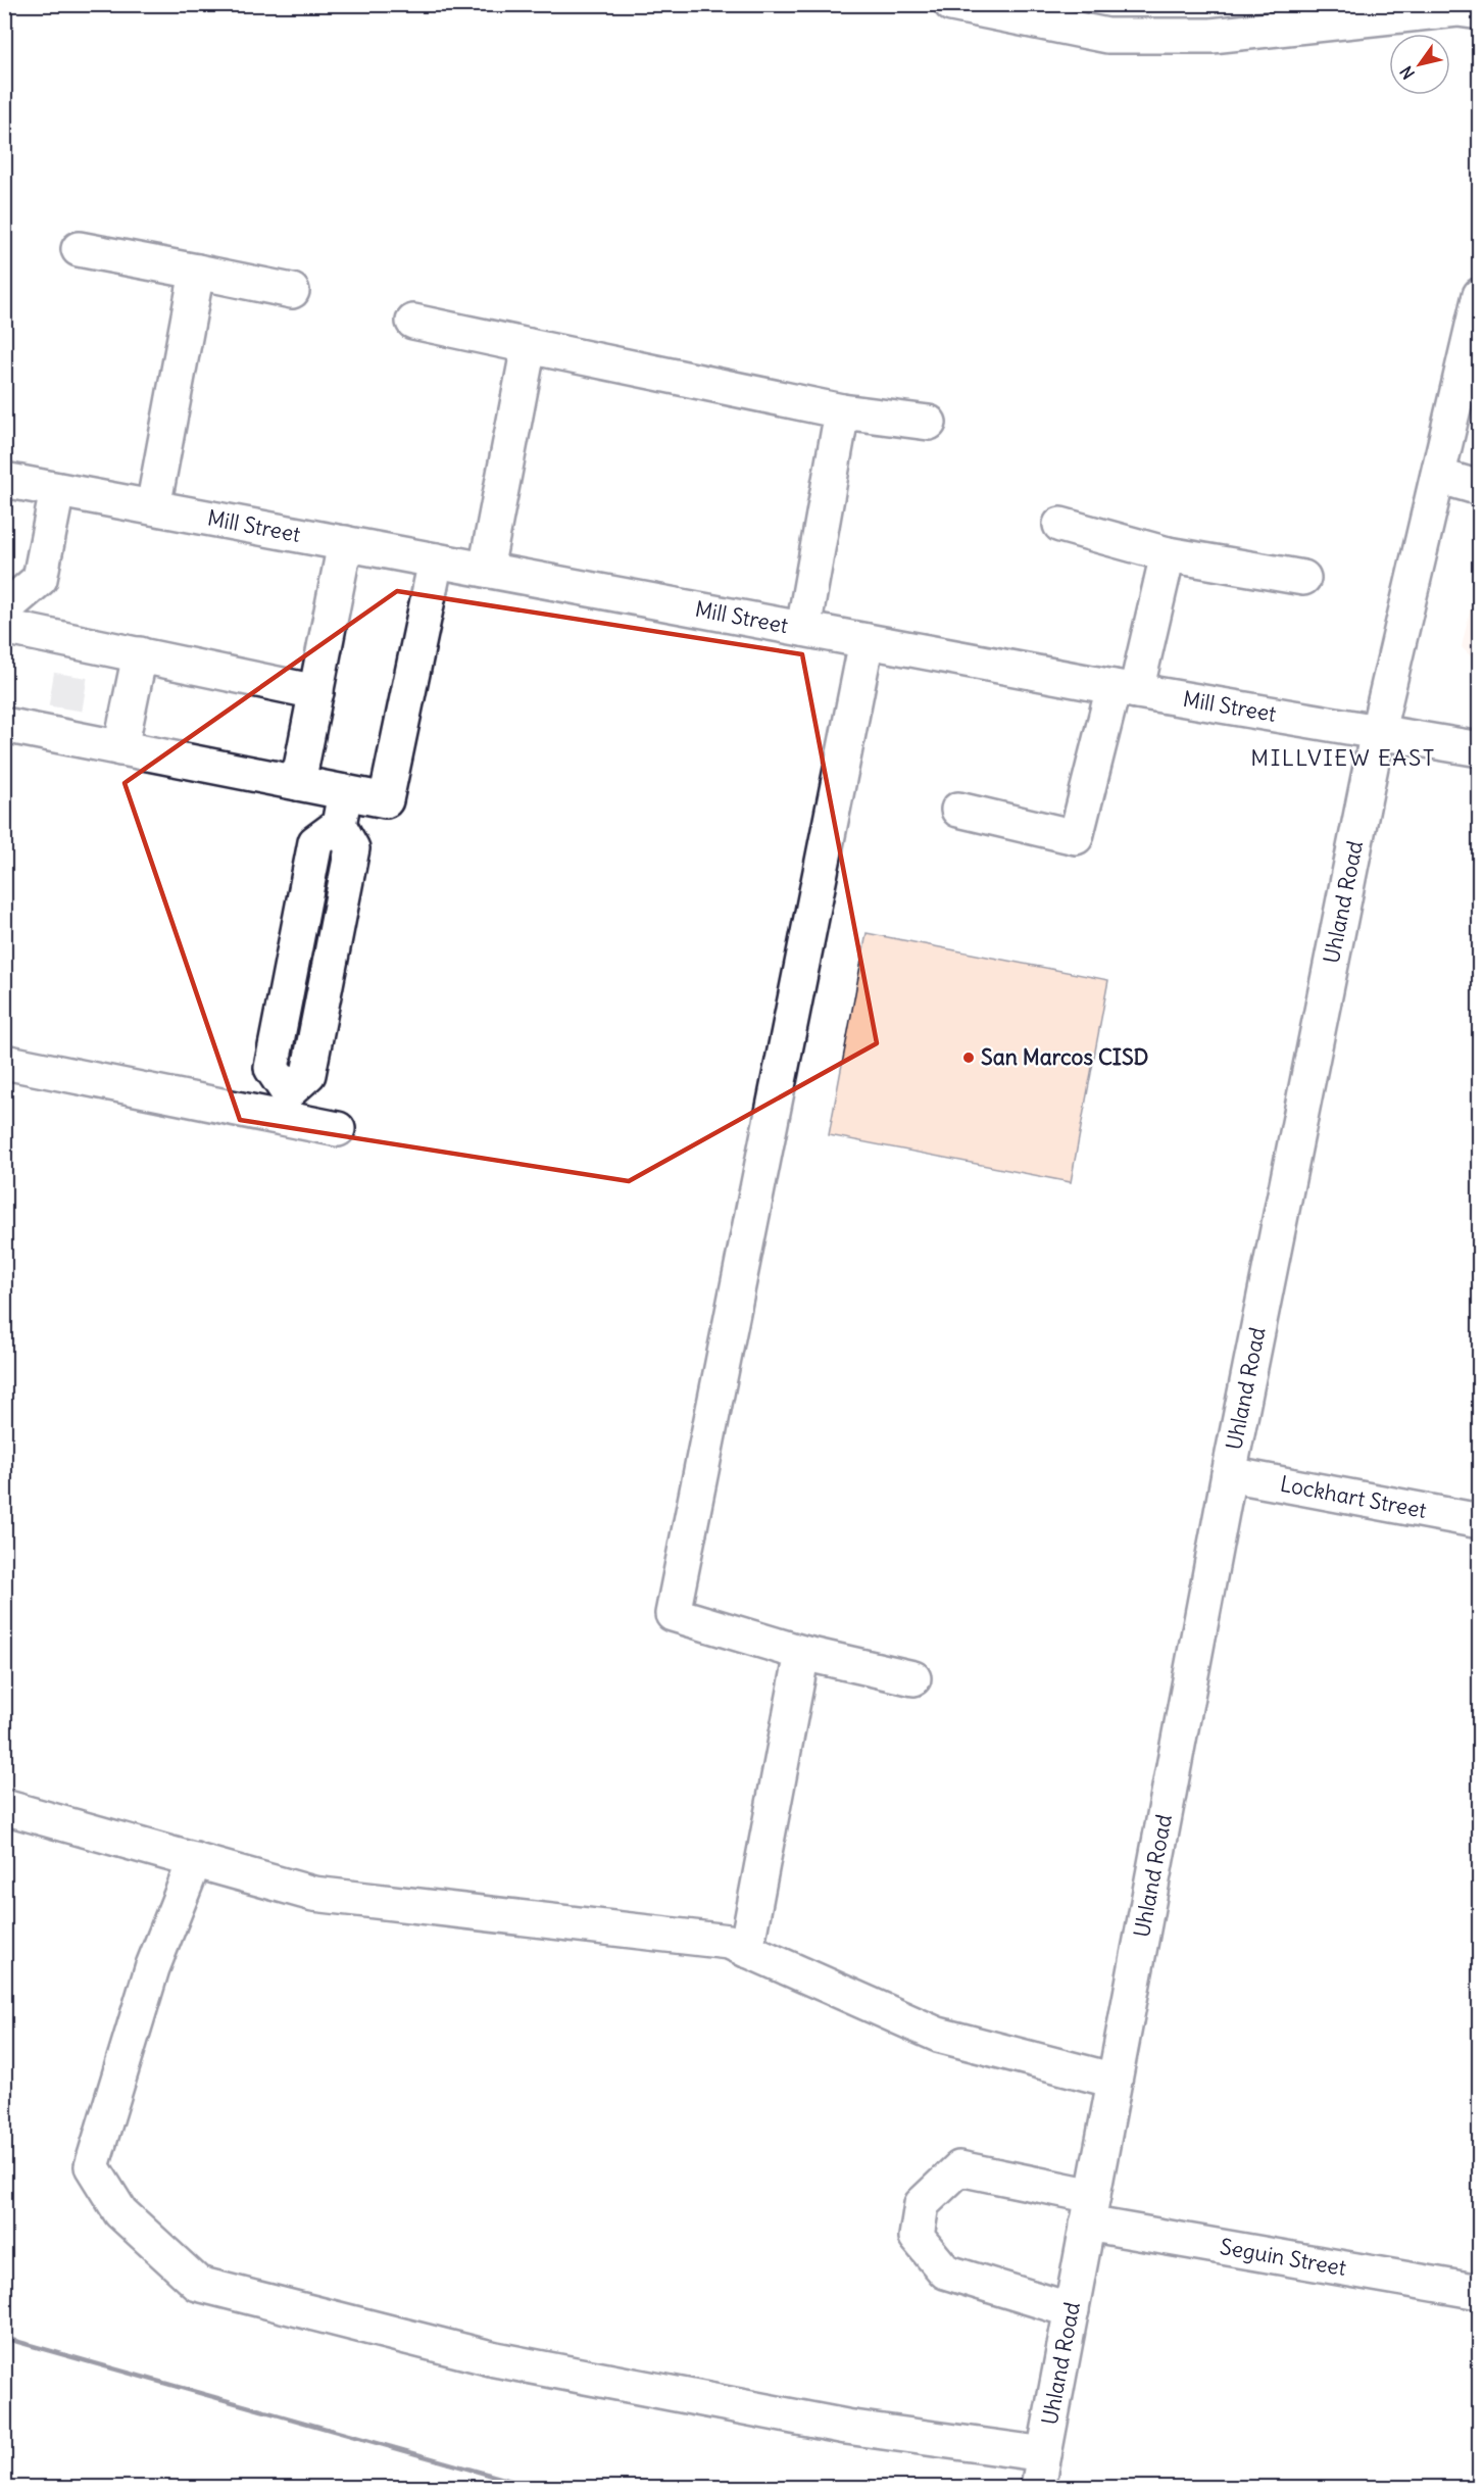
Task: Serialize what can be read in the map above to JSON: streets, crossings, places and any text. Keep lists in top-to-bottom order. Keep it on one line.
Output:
{"streets":{"street":["Mill Street","Uhland Road","Lockhart Street","Seguin Street"]},"crossings":[["Mill Street","Uhland Road"],["Uhland Road","Lockhart Street"],["Uhland Road","Seguin Street"]],"districts":["MILLVIEW EAST"],"places":["San Marcos CISD"],"north":"bottom left"}
